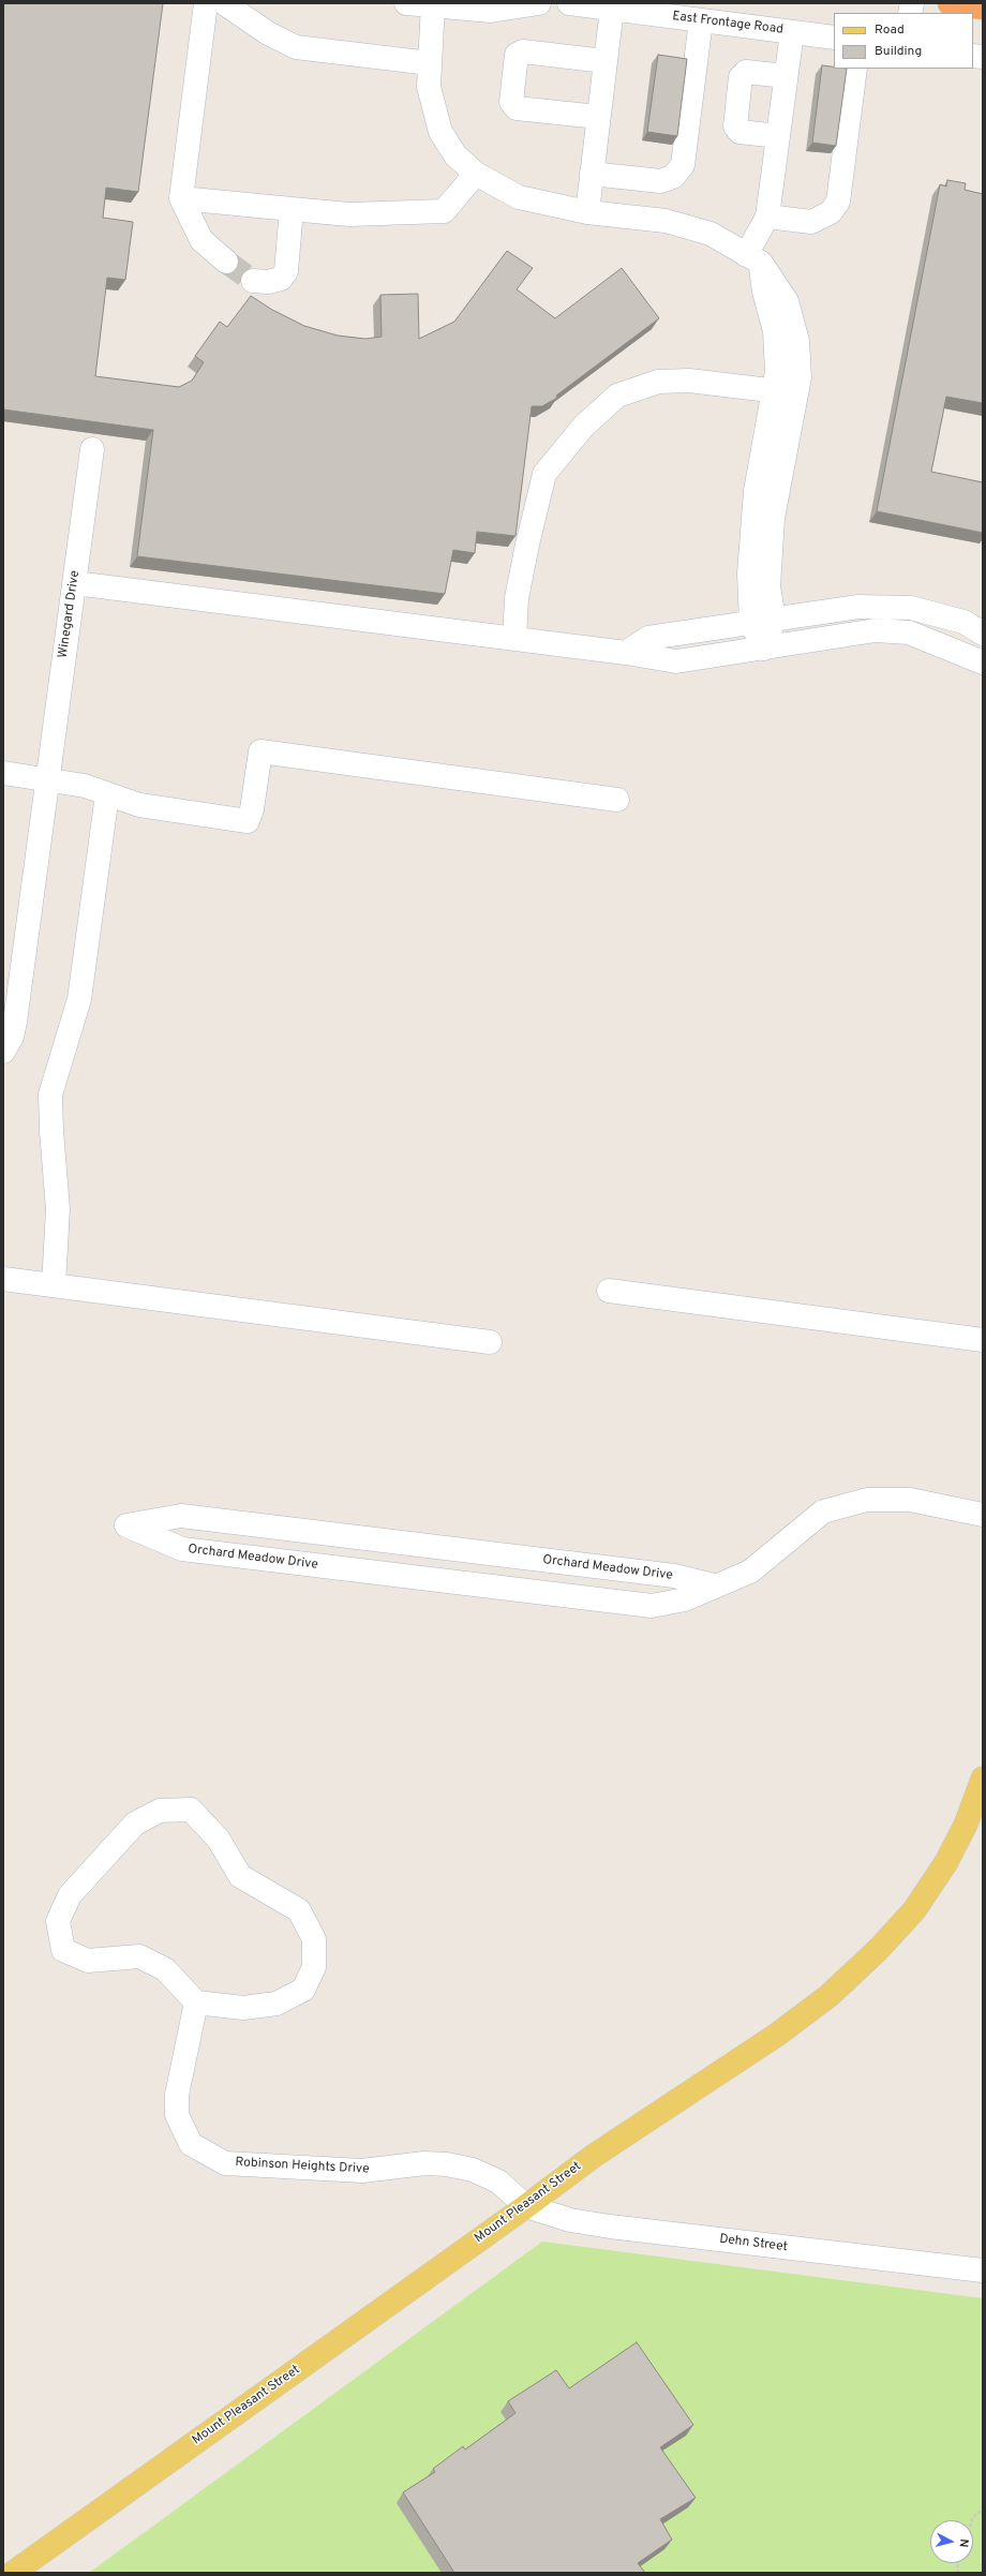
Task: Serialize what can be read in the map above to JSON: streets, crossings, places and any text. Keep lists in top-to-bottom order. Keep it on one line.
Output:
{"streets":{"main road":["Mount Pleasant Street"],"street":["East Frontage Road","Winegard Drive","Orchard Meadow Drive","Robinson Heights Drive","Dehn Street"]},"crossings":[["Robinson Heights Drive","Mount Pleasant Street"],["Robinson Heights Drive","Dehn Street"],["Mount Pleasant Street","Dehn Street"]],"legend":["Road","Building"],"north":"right"}
